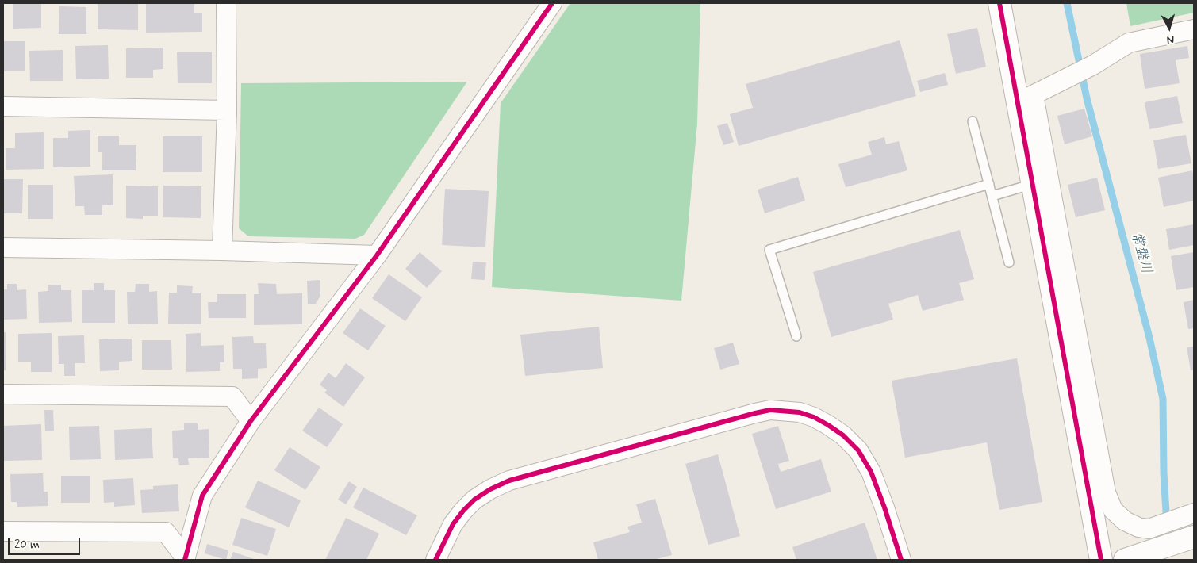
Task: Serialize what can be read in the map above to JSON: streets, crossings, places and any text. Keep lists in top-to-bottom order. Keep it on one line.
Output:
{"water":["常盤川"],"scale_bar":"20 m","north":"bottom"}
